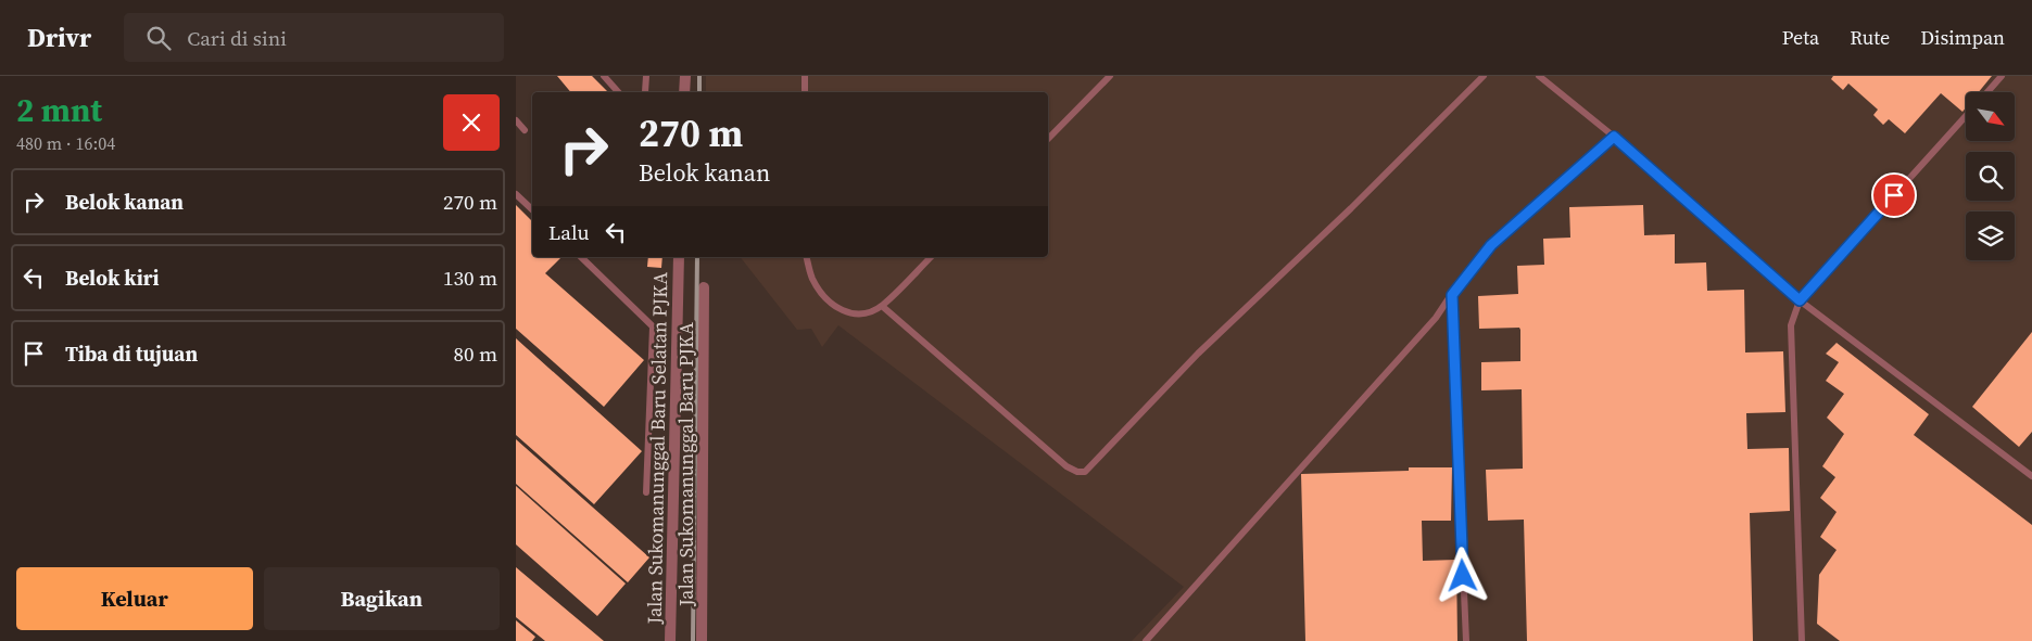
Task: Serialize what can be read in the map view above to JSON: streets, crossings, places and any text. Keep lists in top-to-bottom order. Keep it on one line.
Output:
{"streets":{"street":["Jalan Sukomanunggal Baru Selatan PJKA","Jalan Sukomanunggal Baru PJKA"]},"north":"bottom right","page":{"header":"Drivr","search":"Cari di sini","nav":["Peta","Rute","Disimpan"],"heading":["2 mnt","480 m · 16:04"],"turn":["270 m","Belok kanan"],"list":[{"name":"Belok kanan","value":"270 m"},{"name":"Belok kiri","value":"130 m"},{"name":"Tiba di tujuan","value":"80 m"}],"then":"Lalu","buttons":["Keluar","Bagikan"]}}
